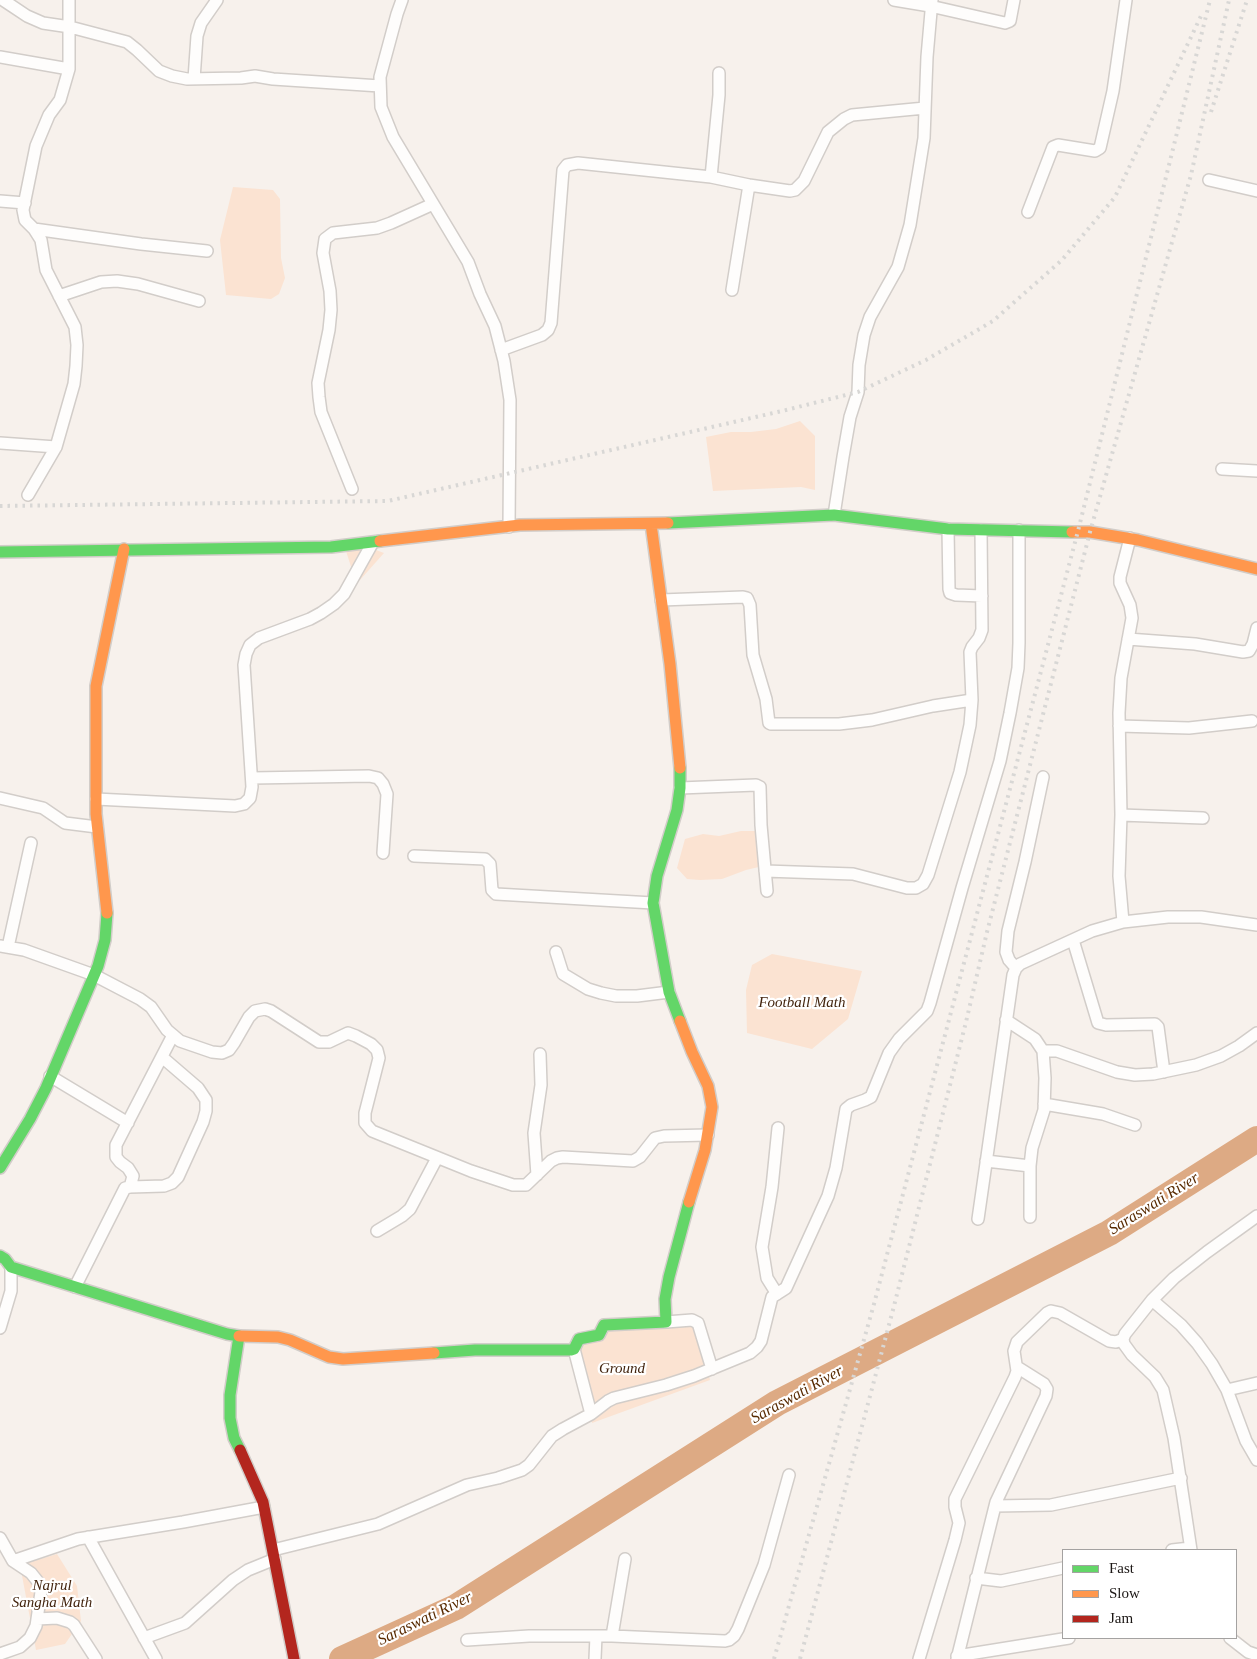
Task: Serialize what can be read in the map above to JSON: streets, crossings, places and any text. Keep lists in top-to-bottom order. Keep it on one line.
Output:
{"water":["Saraswati River"],"parks":["Football Math","Ground","Najrul Sangha Math"],"legend":["Fast","Slow","Jam"]}
